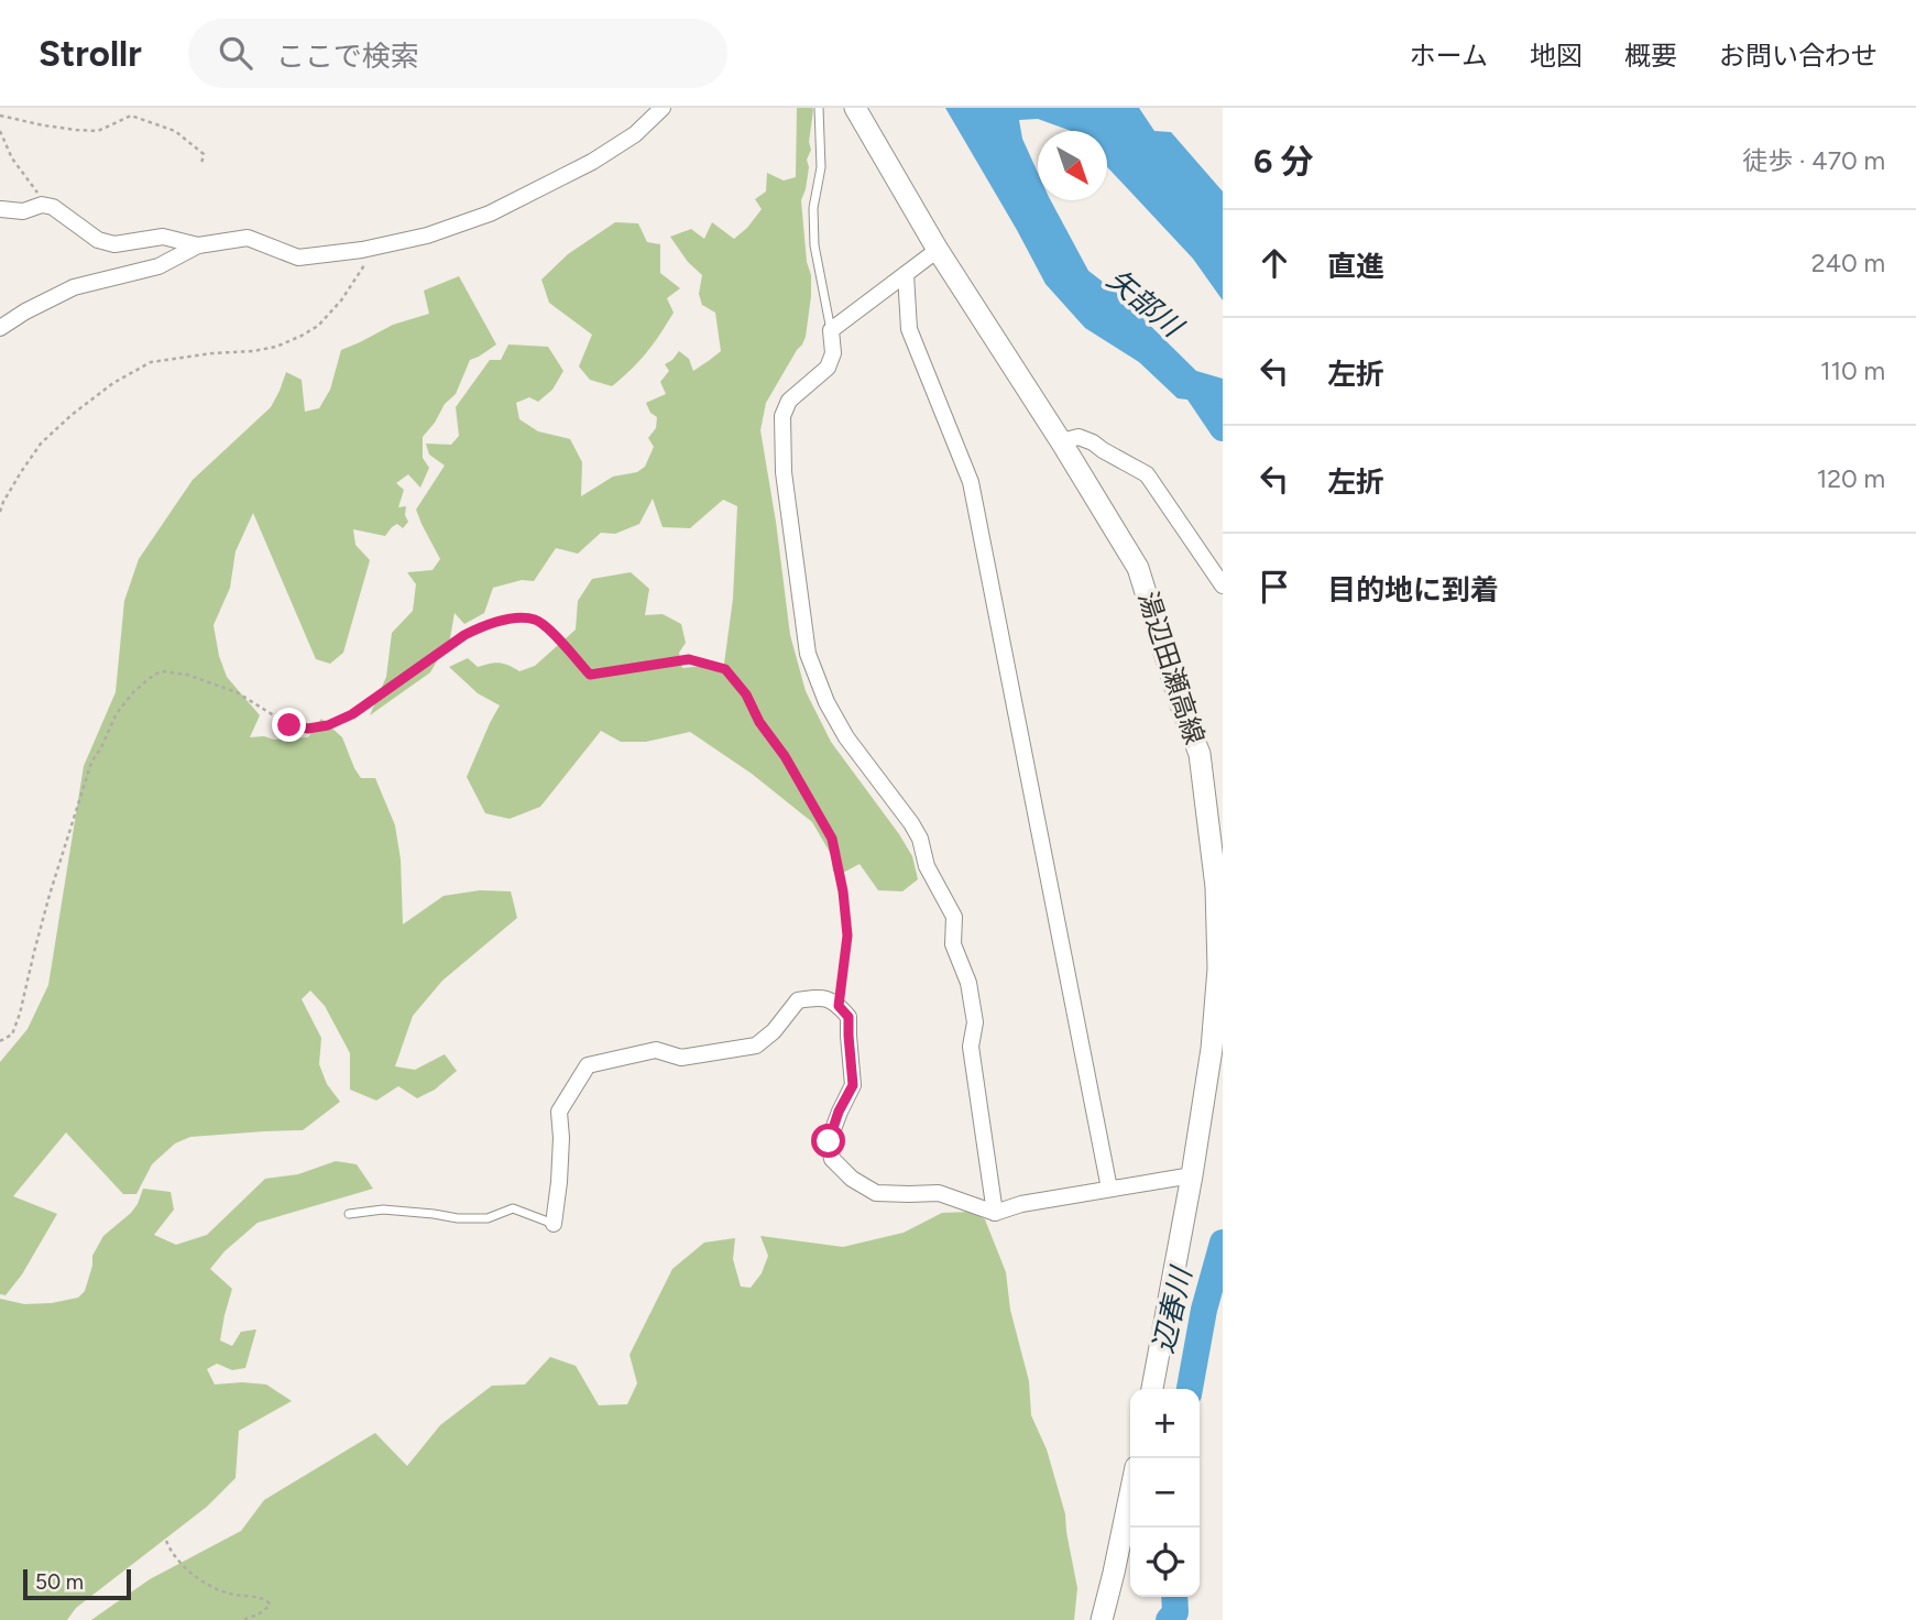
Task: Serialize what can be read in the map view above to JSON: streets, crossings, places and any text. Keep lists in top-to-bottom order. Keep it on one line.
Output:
{"streets":{"main road":["湯辺田瀬高線"]},"water":["矢部川","辺春川"],"scale_bar":"50 m","north":"bottom right","page":{"header":"Strollr","search":"ここで検索","nav":["ホーム","地図","概要","お問い合わせ"],"heading":["6 分","徒歩 · 470 m"],"list":[["直進","240 m"],["左折","110 m"],["左折","120 m"],"目的地に到着"],"map_buttons":["+","−"],"scale":"50 m"}}
